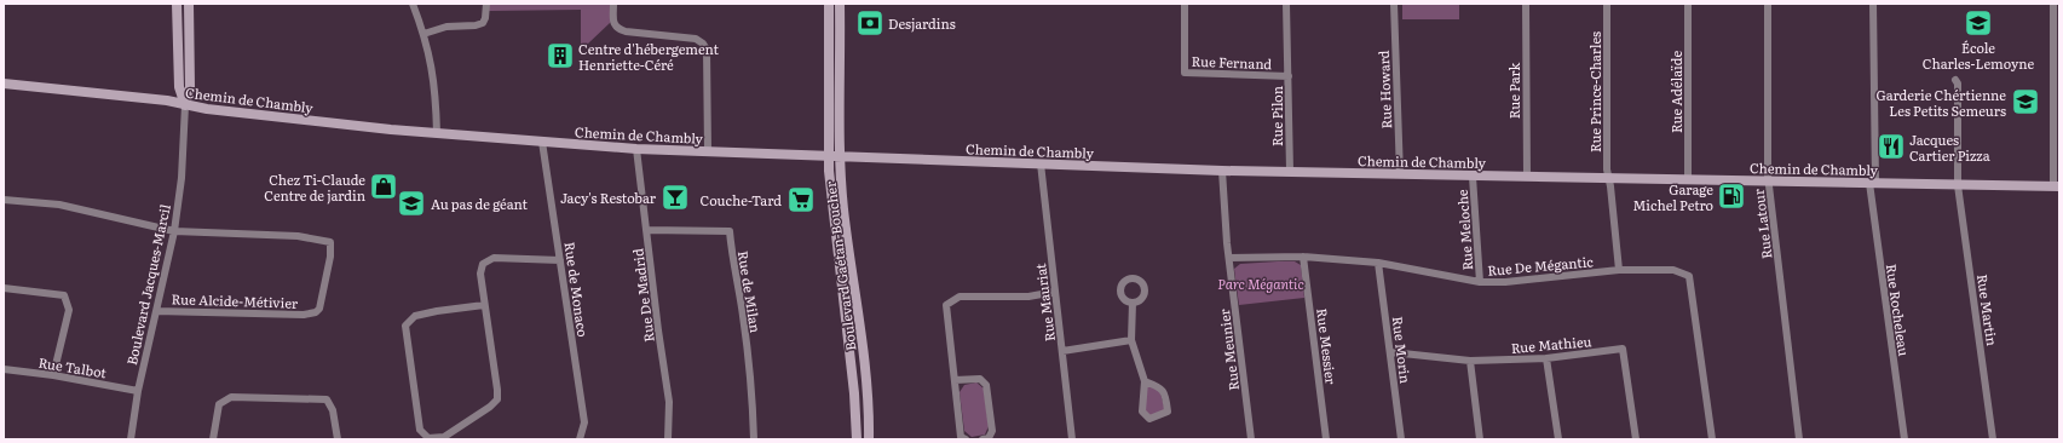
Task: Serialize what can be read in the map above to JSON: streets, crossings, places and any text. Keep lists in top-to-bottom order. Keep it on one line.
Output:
{"streets":{"street":["Rue Fernand","Rue Howard","Rue Park","Rue Prince-Charles","Rue Adélaïde","Chemin de Chambly","Rue Pilon","Rue Latour","Rue Meloche","Rue De Mégantic","Boulevard Gaétan-Boucher","Boulevard Jacques-Marcil","Rue de Monaco","Rue de Milan","Rue De Madrid","Rue Alcide-Métivier","Rue Mauriat","Rue Rocheleau","Rue Martin","Rue Mathieu","Rue Messier","Rue Meunier","Rue Morin","Rue Talbot"]},"crossings":[["Rue Fernand","Rue Pilon"],["Rue Howard","Chemin de Chambly"],["Rue Park","Chemin de Chambly"],["Rue Prince-Charles","Chemin de Chambly"],["Rue Prince-Charles","Rue De Mégantic"],["Rue Adélaïde","Chemin de Chambly"],["Chemin de Chambly","Rue Pilon"],["Chemin de Chambly","Rue Latour"],["Chemin de Chambly","Rue Meloche"],["Chemin de Chambly","Boulevard Gaétan-Boucher"],["Chemin de Chambly","Boulevard Jacques-Marcil"],["Chemin de Chambly","Rue de Monaco"],["Chemin de Chambly","Rue De Madrid"],["Chemin de Chambly","Rue Mauriat"],["Chemin de Chambly","Rue Rocheleau"],["Chemin de Chambly","Rue Martin"],["Chemin de Chambly","Rue Meunier"],["Rue Meloche","Rue De Mégantic"],["Rue De Mégantic","Rue Messier"],["Rue De Mégantic","Rue Meunier"],["Rue De Mégantic","Rue Morin"],["Boulevard Jacques-Marcil","Rue Alcide-Métivier"],["Boulevard Jacques-Marcil","Rue Talbot"],["Rue de Milan","Rue De Madrid"],["Rue Mathieu","Rue Morin"]],"parks":["Parc Mégantic"],"places":{"bank":["Desjardins"],"school or university":["École Charles-Lemoyne","Garderie Chértienne Les Petits Semeurs","Au pas de géant"],"building":["Centre d'hébergement Henriette-Céré"],"restaurant":["Jacques Cartier Pizza"],"shop":["Chez Ti-Claude Centre de jardin"],"fuel station":["Garage Michel Petro"],"bar":["Jacy's Restobar"],"supermarket":["Couche-Tard"]}}
